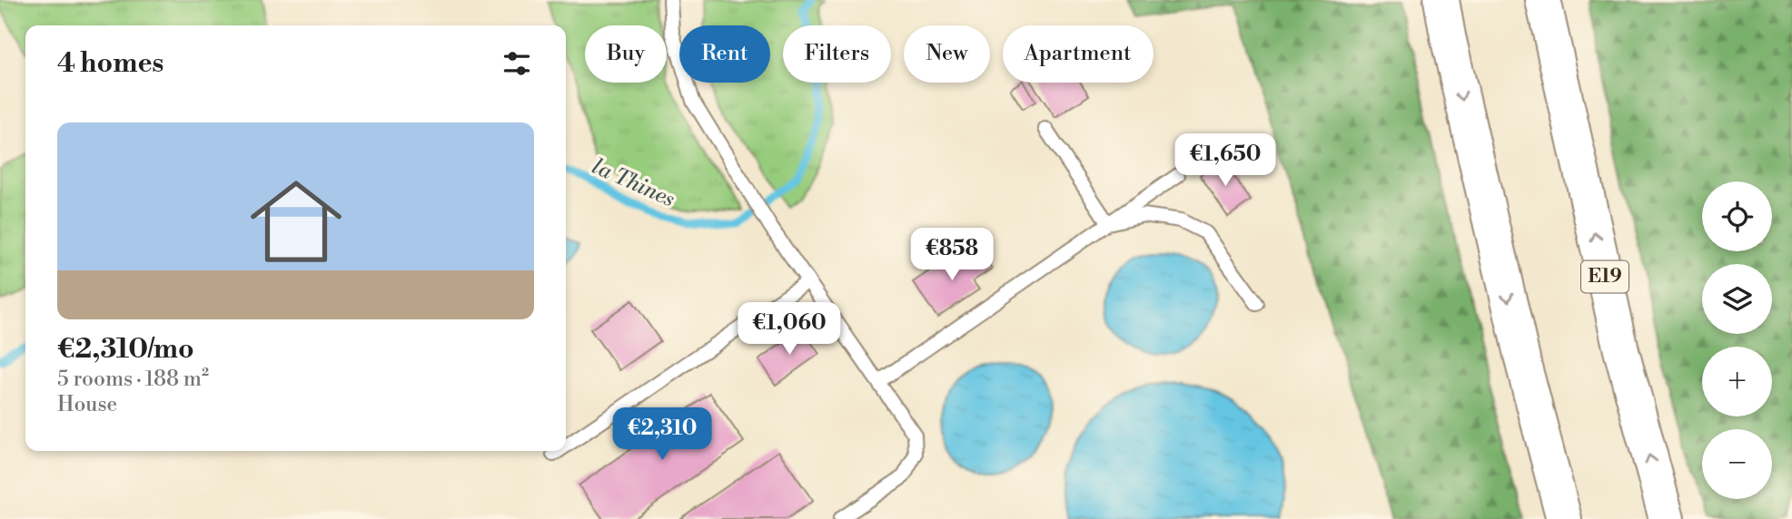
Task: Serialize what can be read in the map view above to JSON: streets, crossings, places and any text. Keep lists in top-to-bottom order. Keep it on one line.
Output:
{"streets":{"highway":["E19"]},"water":["la Thines"],"page":{"chip":["Buy","Rent","Filters","New","Apartment"],"heading":"4 homes","list":[{"name":"€2,310/mo","note":"5 rooms · 188 m² · House"}],"price":["€1,650","€858","€1,060","€2,310"],"map_buttons":["+","−"]}}
